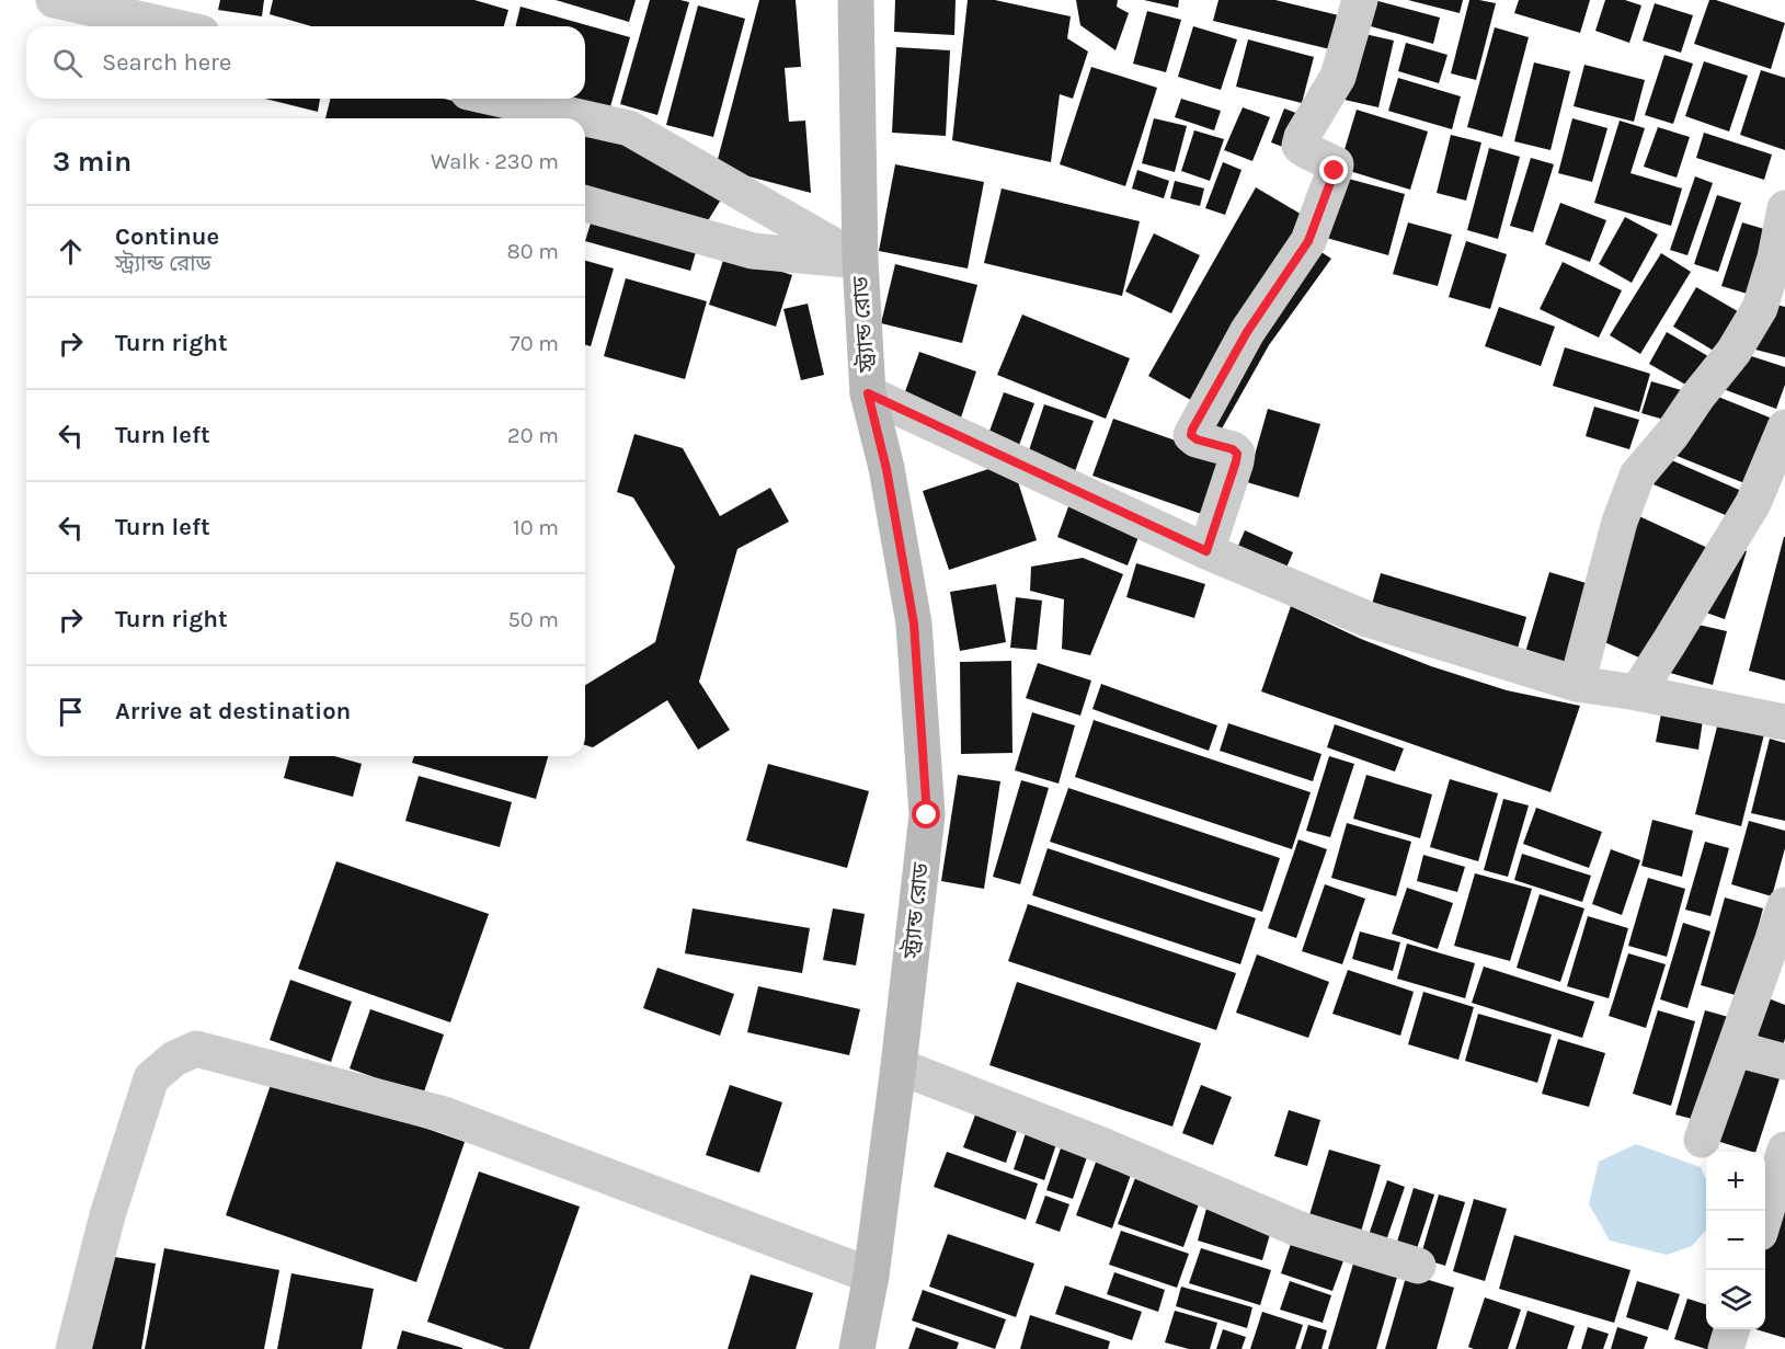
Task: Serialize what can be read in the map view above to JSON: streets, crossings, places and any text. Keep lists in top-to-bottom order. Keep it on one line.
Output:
{"streets":{"main road":["স্ট্র্যান্ড রোড"]},"page":{"search":"Search here","heading":["3 min","Walk · 230 m"],"list":[["Continue","স্ট্র্যান্ড রোড","80 m"],["Turn right","70 m"],["Turn left","20 m"],["Turn left","10 m"],["Turn right","50 m"],"Arrive at destination"],"map_buttons":["+","−"]}}
